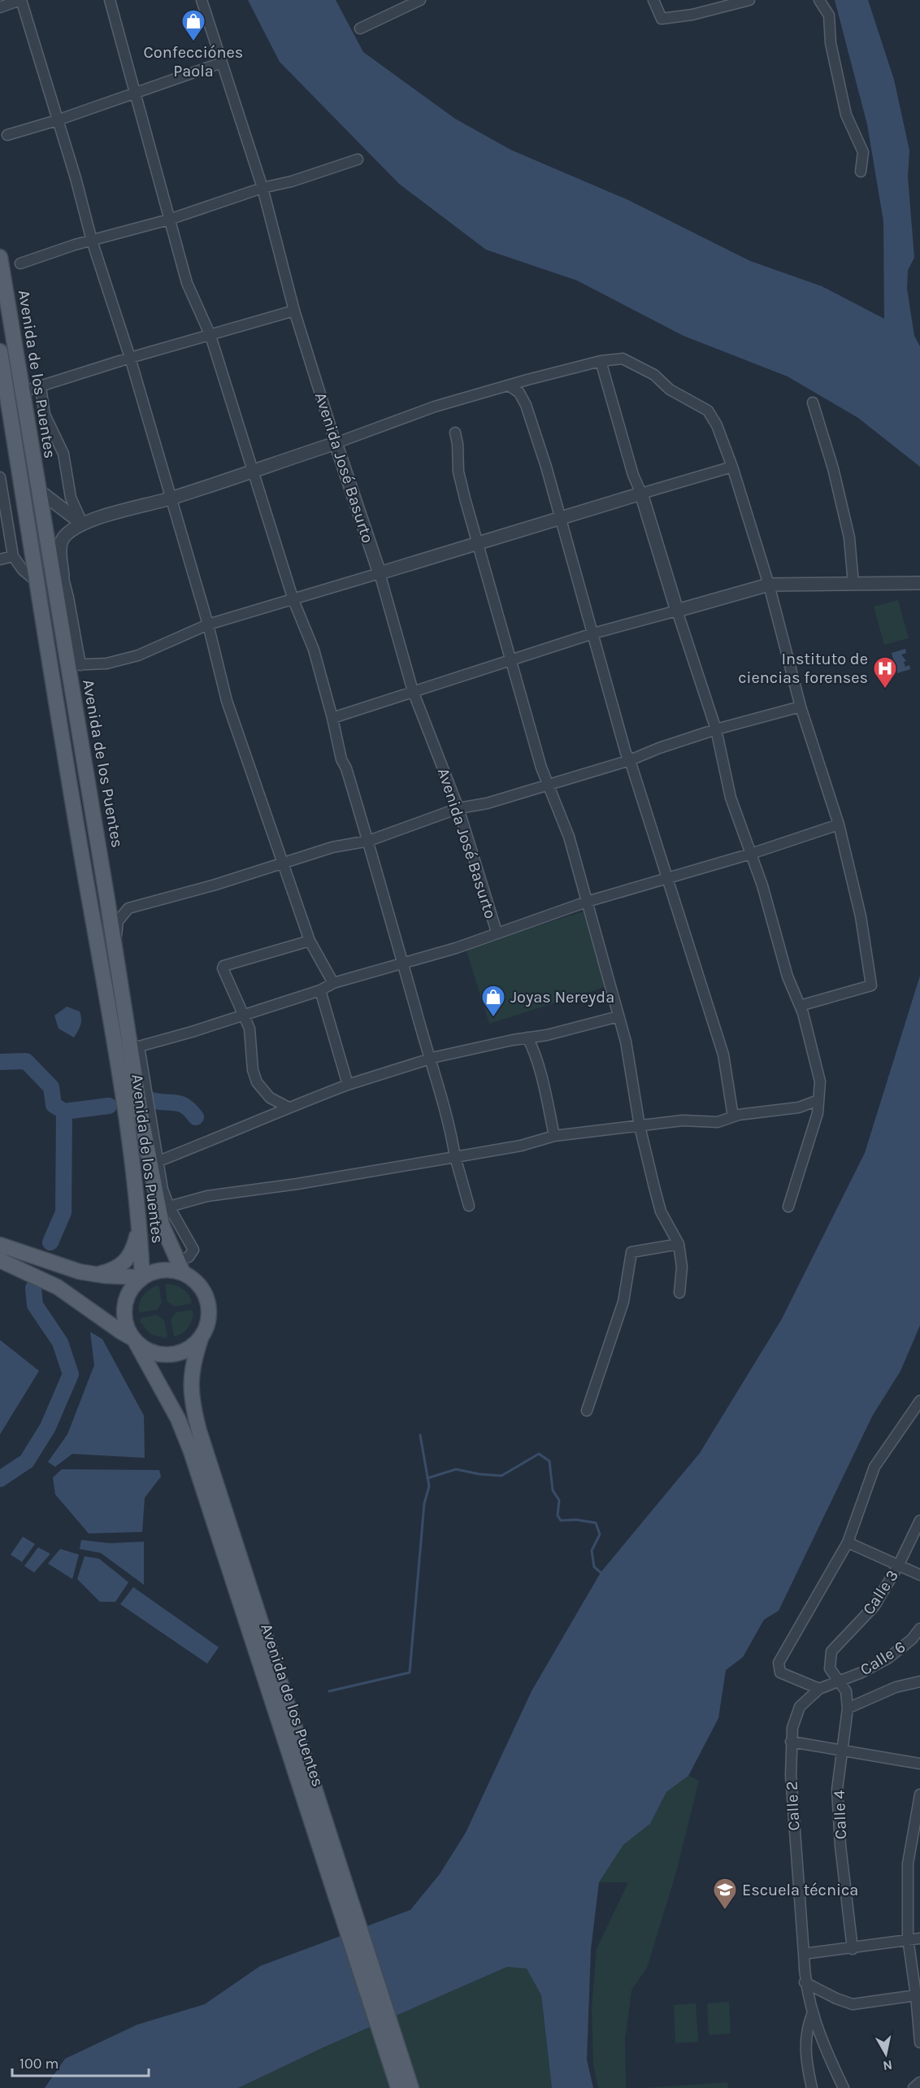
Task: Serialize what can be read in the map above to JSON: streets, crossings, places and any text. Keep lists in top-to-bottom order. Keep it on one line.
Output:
{"streets":{"main road":["Avenida de los Puentes"],"street":["Avenida José Basurto","Calle 3","Calle 6","Calle 2","Calle 4"]},"crossings":[["Calle 3","Calle 6"],["Calle 3","Calle 2"],["Calle 3","Calle 4"],["Calle 6","Calle 2"],["Calle 6","Calle 4"],["Calle 2","Calle 4"]],"places":{"shop":["Confecciónes Paola","Joyas Nereyda"],"hospital":["Instituto de ciencias forenses"],"school or university":["Escuela técnica"]},"scale_bar":"100 m","north":"bottom"}
